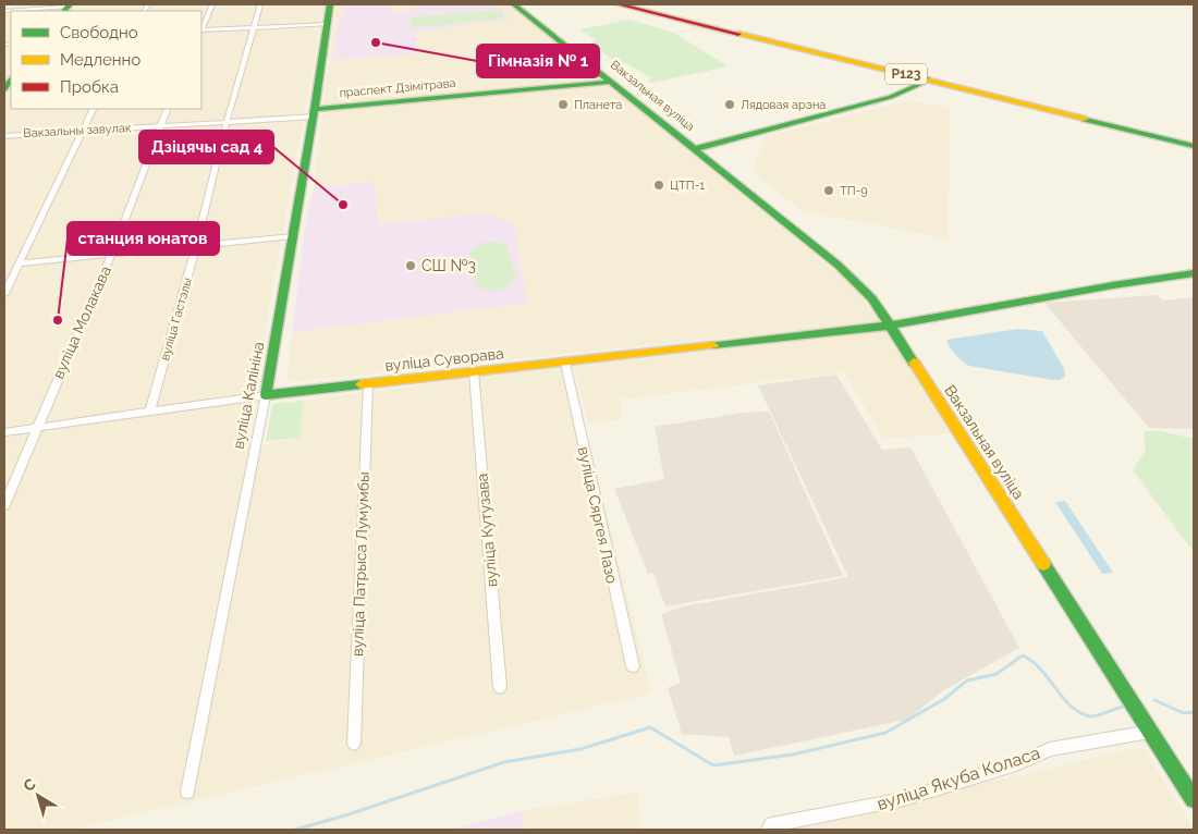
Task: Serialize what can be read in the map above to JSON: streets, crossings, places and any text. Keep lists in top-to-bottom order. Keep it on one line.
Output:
{"streets":{"main road":["Р123","праспект Дзімітрава","Вакзальная вуліца","вуліца Суворава","вуліца Калініна"],"street":["Вакзальны завулак","вуліца Гастэлы","вуліца Молакава","вуліца Сяргея Лазо","вуліца Кутузава","вуліца Патрыса Лумумбы","вуліца Якуба Коласа"]},"crossings":[["Р123","Вакзальная вуліца"],["праспект Дзімітрава","Вакзальная вуліца"],["праспект Дзімітрава","Вакзальны завулак"],["праспект Дзімітрава","вуліца Калініна"],["Вакзальная вуліца","вуліца Суворава"],["Вакзальная вуліца","вуліца Якуба Коласа"],["Вакзальны завулак","вуліца Гастэлы"],["Вакзальны завулак","вуліца Молакава"],["Вакзальны завулак","вуліца Калініна"],["вуліца Гастэлы","вуліца Суворава"],["вуліца Молакава","вуліца Суворава"],["вуліца Суворава","вуліца Калініна"],["вуліца Суворава","вуліца Сяргея Лазо"],["вуліца Суворава","вуліца Кутузава"],["вуліца Суворава","вуліца Патрыса Лумумбы"]],"places":["Гімназія № 1","Планета","Лядовая арэна","ЦТП-1","ТП-9","Дзіцячы сад 4","СШ №3","станция юнатов"],"legend":["Свободно","Медленно","Пробка"],"north":"top left"}
